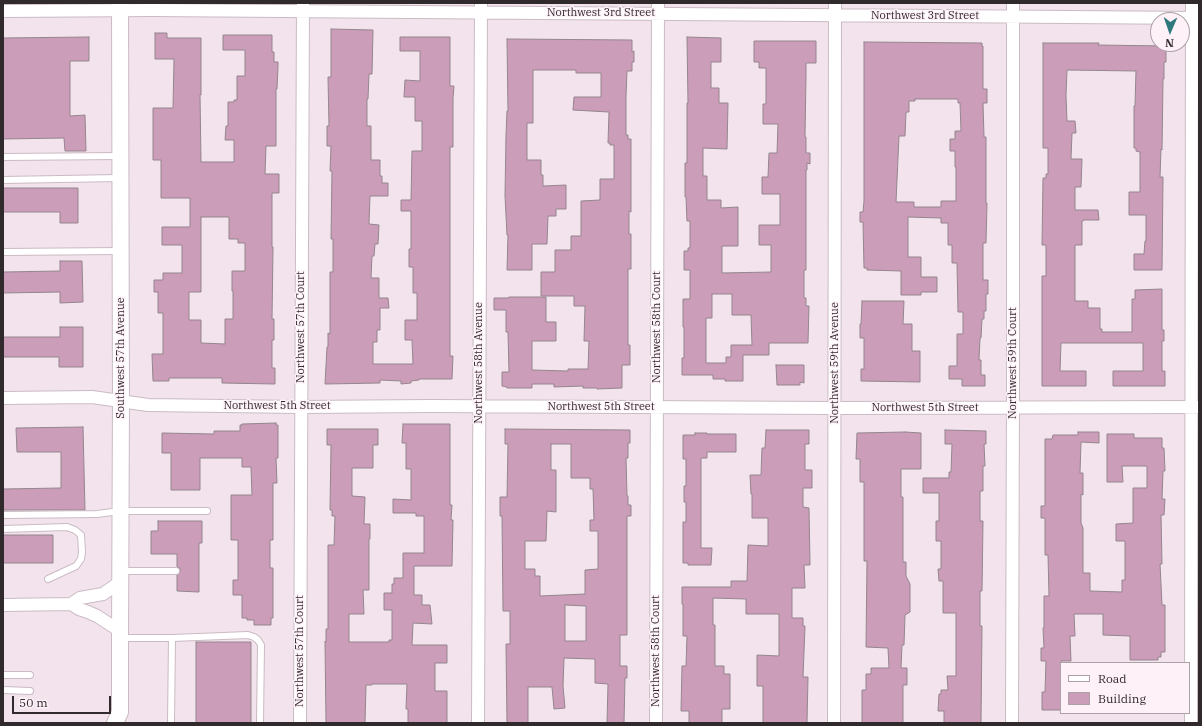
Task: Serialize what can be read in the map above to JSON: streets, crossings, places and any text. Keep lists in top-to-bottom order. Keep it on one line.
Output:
{"streets":{"main road":["Southwest 57th Avenue"],"street":["Northwest 3rd Street","Northwest 57th Court","Northwest 58th Court","Northwest 58th Avenue","Northwest 59th Avenue","Northwest 59th Court","Northwest 5th Street"]},"crossings":[["Northwest 3rd Street","Northwest 57th Court"],["Northwest 3rd Street","Northwest 58th Court"],["Northwest 3rd Street","Southwest 57th Avenue"],["Northwest 3rd Street","Northwest 58th Avenue"],["Northwest 3rd Street","Northwest 59th Avenue"],["Northwest 3rd Street","Northwest 59th Court"],["Northwest 57th Court","Northwest 5th Street"],["Northwest 58th Court","Northwest 5th Street"],["Southwest 57th Avenue","Northwest 5th Street"],["Northwest 58th Avenue","Northwest 5th Street"],["Northwest 59th Avenue","Northwest 5th Street"],["Northwest 59th Court","Northwest 5th Street"]],"legend":["Road","Building"],"scale_bar":"50 m","north":"bottom"}
